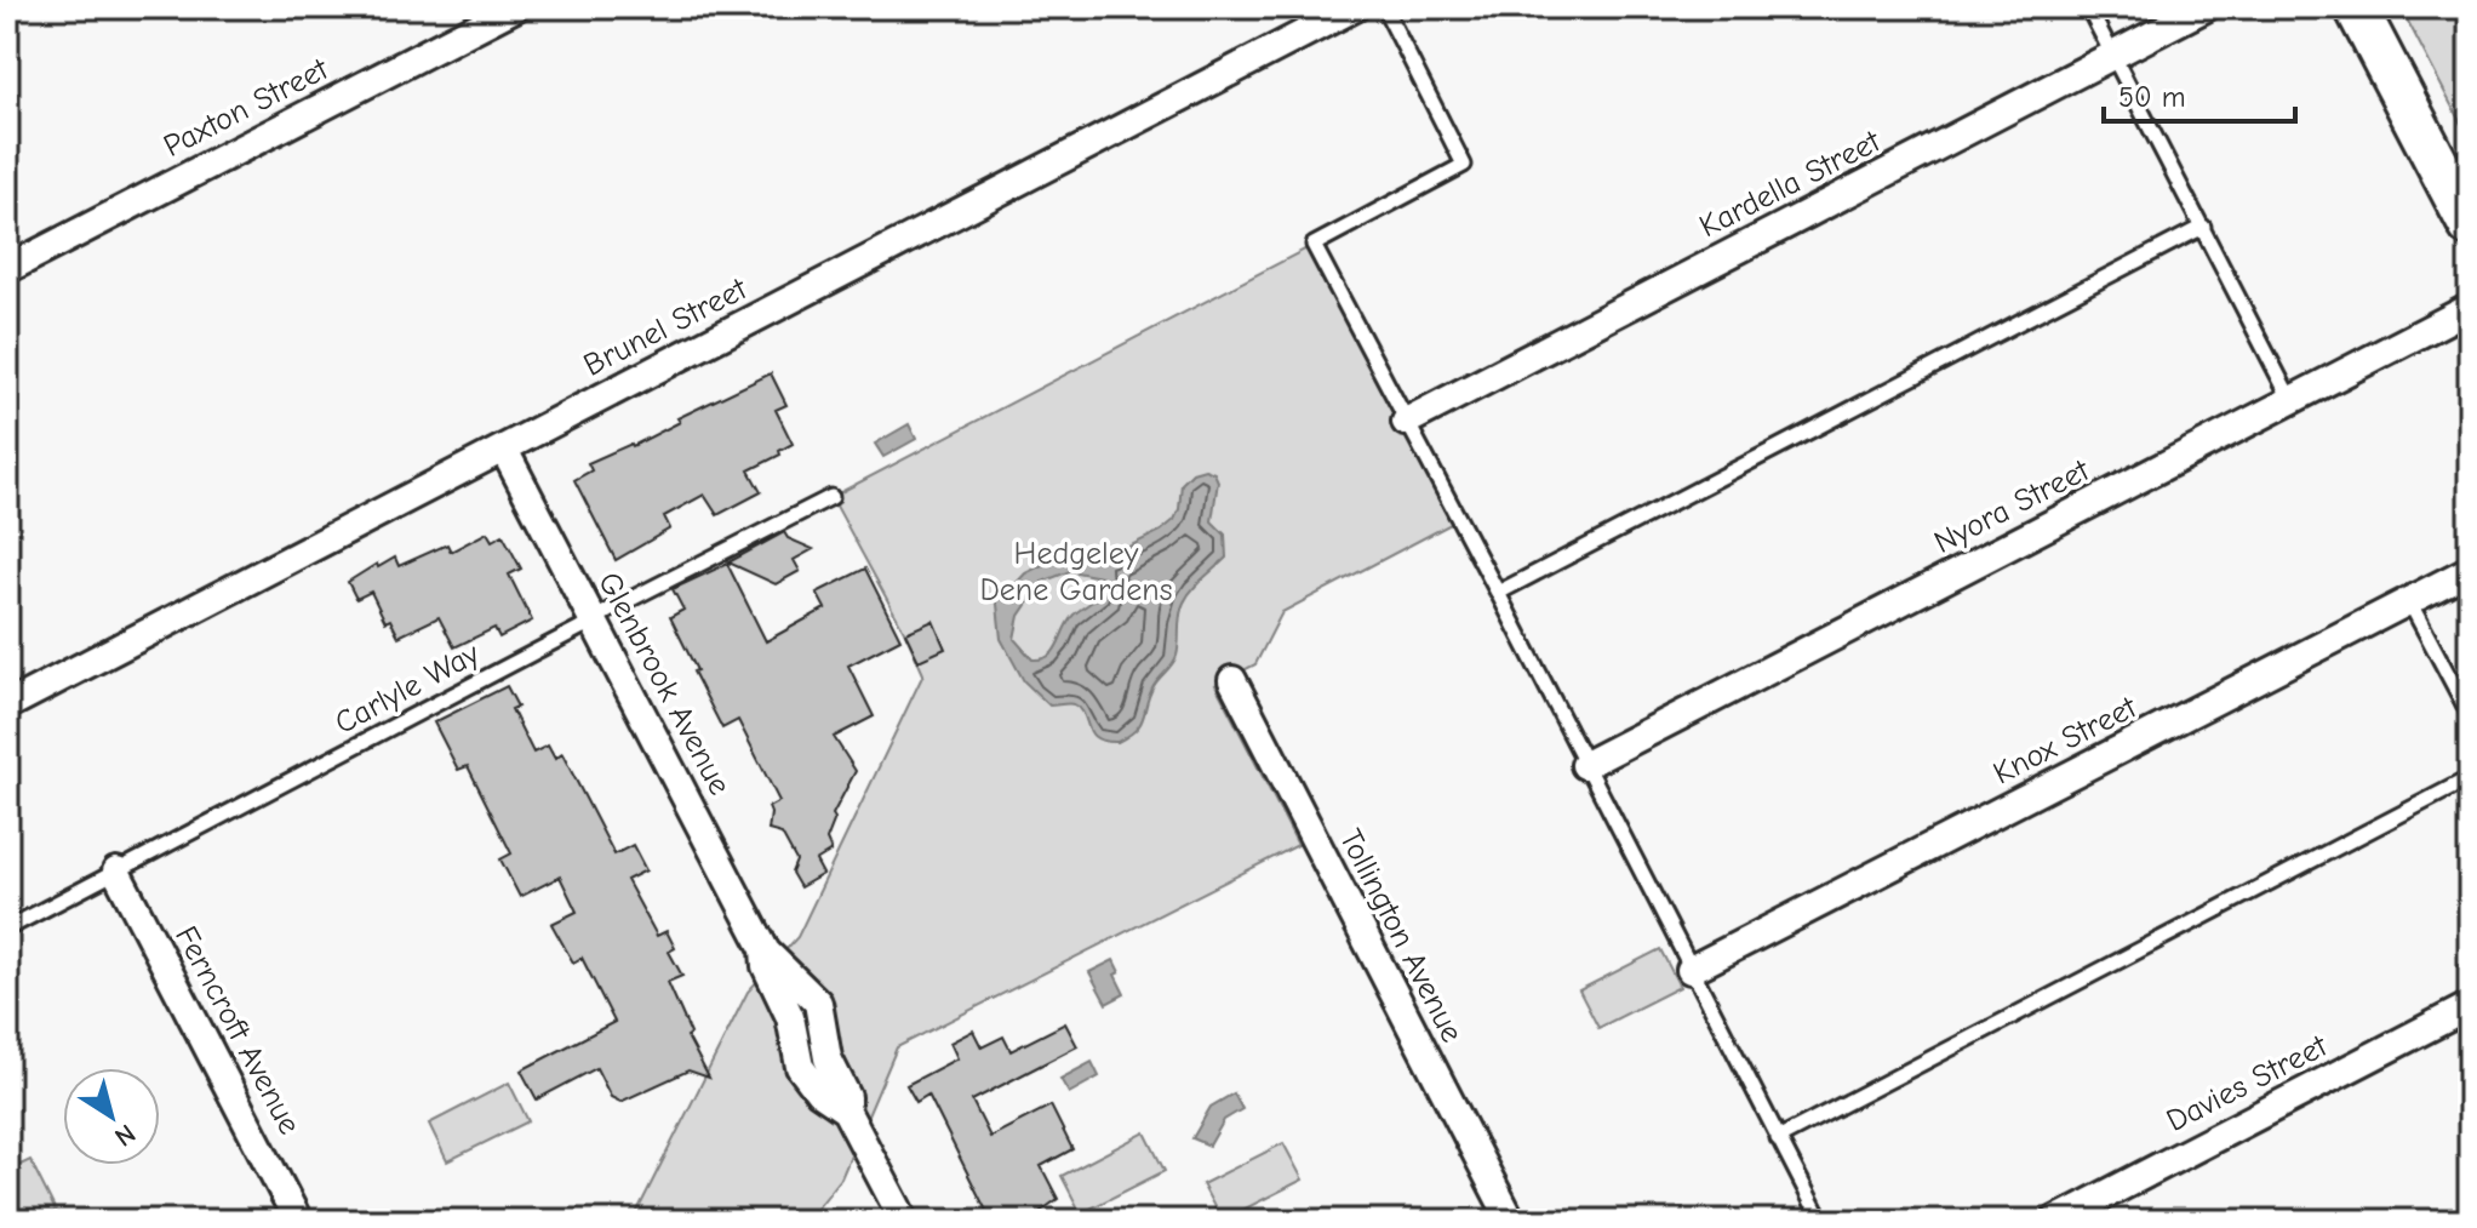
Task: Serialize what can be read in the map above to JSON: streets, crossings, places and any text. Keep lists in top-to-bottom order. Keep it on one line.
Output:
{"streets":{"street":["Paxton Street","Kardella Street","Brunel Street","Nyora Street","Glenbrook Avenue","Knox Street","Tollington Avenue","Ferncroft Avenue","Davies Street"],"lane":["Carlyle Way"]},"crossings":[["Brunel Street","Glenbrook Avenue"],["Glenbrook Avenue","Carlyle Way"],["Carlyle Way","Ferncroft Avenue"]],"parks":["Hedgeley Dene Gardens"],"scale_bar":"50 m","north":"bottom right"}
